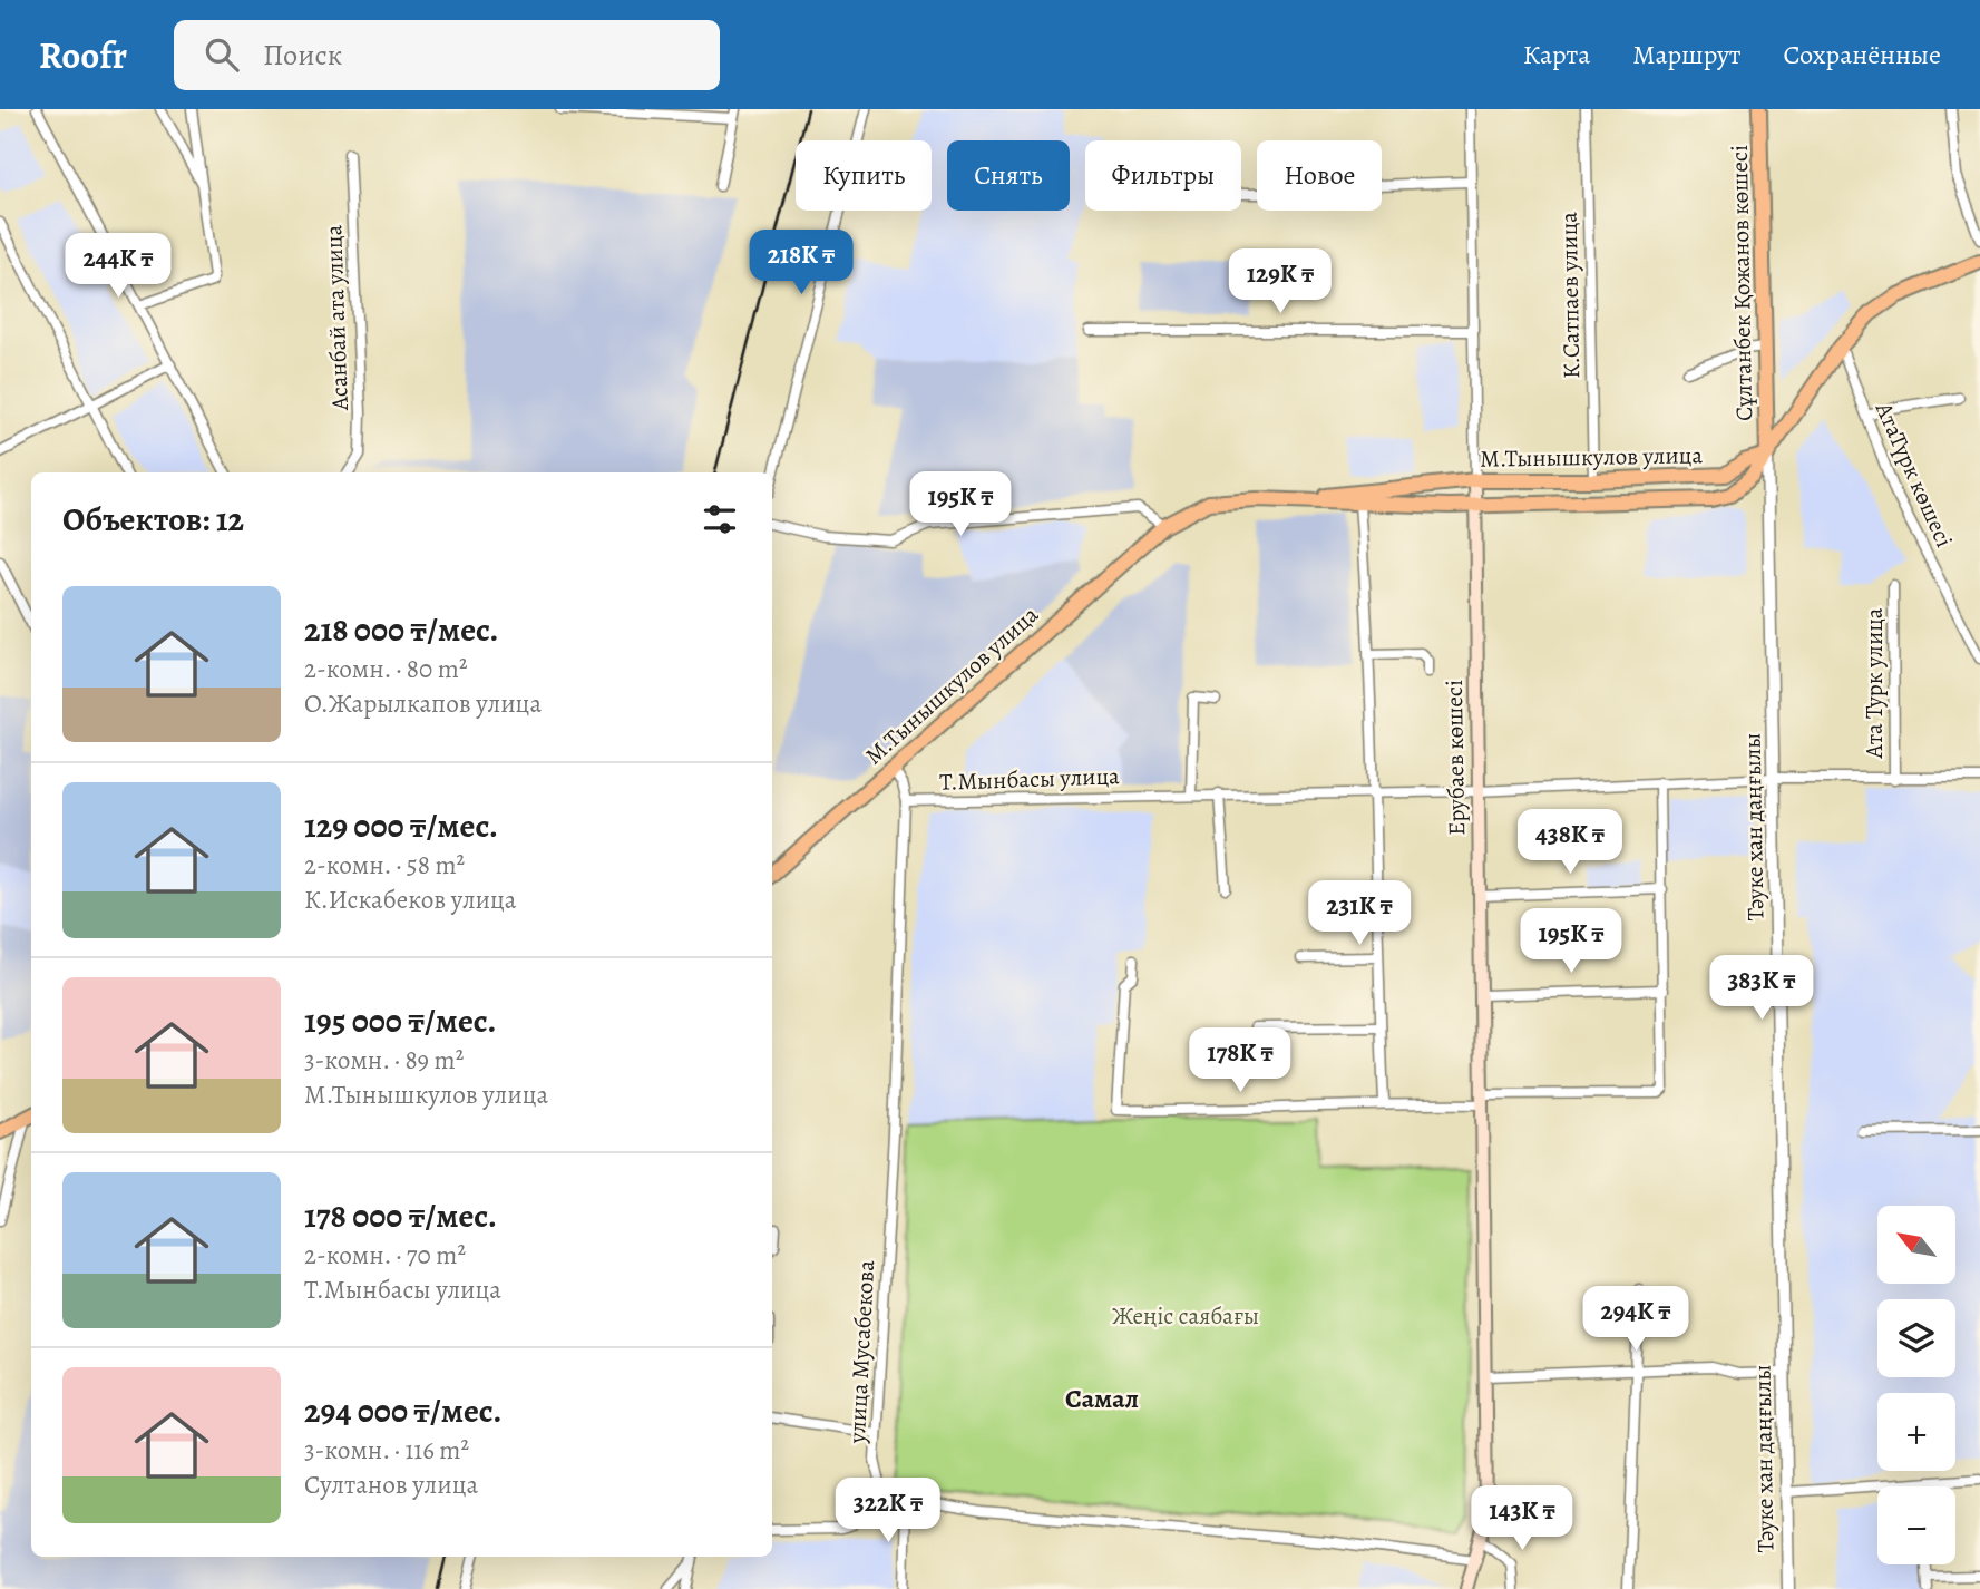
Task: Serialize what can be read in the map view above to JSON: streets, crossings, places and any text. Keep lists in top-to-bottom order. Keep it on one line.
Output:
{"streets":{"main road":["Сұлтанбек Қожанов көшесі","М.Тынышкулов улица","Ерубаев көшесі"],"street":["К.Сатпаев улица","Асанбай ата улица","АтаТүрк көшесі","Ата Турк улица","Т.Мынбасы улица","Тәуке хан даңғылы","улица Мусабекова"]},"crossings":[["Сұлтанбек Қожанов көшесі","М.Тынышкулов улица"],["Сұлтанбек Қожанов көшесі","Тәуке хан даңғылы"],["К.Сатпаев улица","М.Тынышкулов улица"],["М.Тынышкулов улица","Ерубаев көшесі"],["М.Тынышкулов улица","Т.Мынбасы улица"],["М.Тынышкулов улица","Тәуке хан даңғылы"],["Ата Турк улица","Т.Мынбасы улица"],["Ерубаев көшесі","Т.Мынбасы улица"],["Т.Мынбасы улица","Тәуке хан даңғылы"],["Т.Мынбасы улица","улица Мусабекова"]],"districts":["Самал"],"parks":["Жеңіс саябағы"],"north":"top left","page":{"header":"Roofr","search":"Поиск","nav":["Карта","Маршрут","Сохранённые"],"chip":["Купить","Снять","Фильтры","Новое"],"price":["218K ₸","244K ₸","129K ₸","195K ₸","438K ₸","231K ₸","195K ₸","383K ₸","178K ₸","294K ₸","322K ₸","143K ₸"],"heading":"Объектов: 12","list":[{"name":"218 000 ₸/мес.","note":"2-комн. · 80 m² · О.Жарылкапов улица"},{"name":"129 000 ₸/мес.","note":"2-комн. · 58 m² · К.Искабеков улица"},{"name":"195 000 ₸/мес.","note":"3-комн. · 89 m² · М.Тынышкулов улица"},{"name":"178 000 ₸/мес.","note":"2-комн. · 70 m² · Т.Мынбасы улица"},{"name":"294 000 ₸/мес.","note":"3-комн. · 116 m² · Султанов улица"}],"map_buttons":["+","−"]}}
